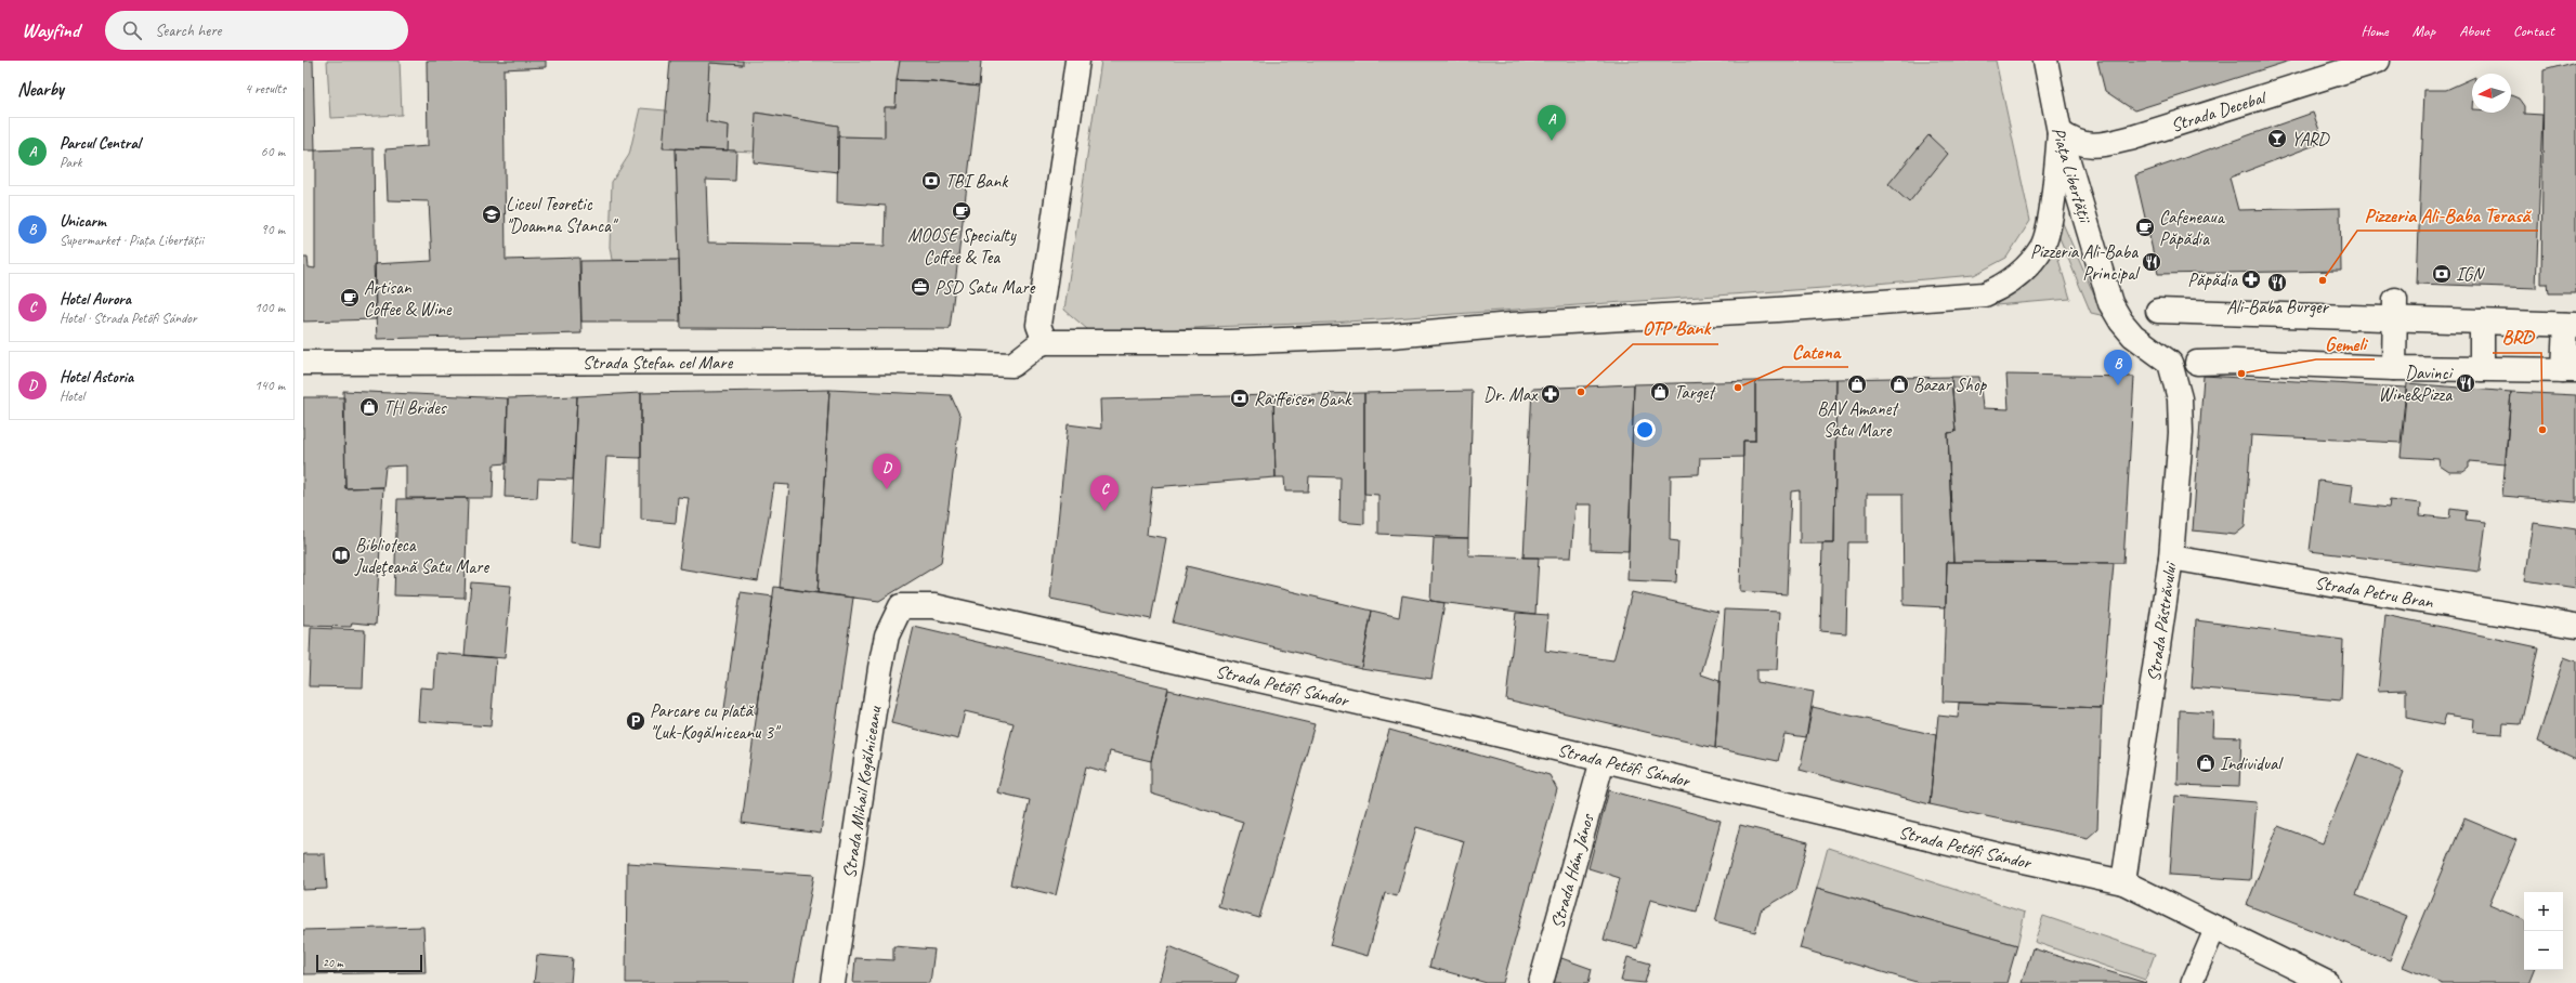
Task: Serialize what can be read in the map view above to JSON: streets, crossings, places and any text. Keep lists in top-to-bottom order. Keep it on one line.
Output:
{"streets":{"street":["Strada Decebal","Piața Libertății","Strada Ștefan cel Mare","Strada Petru Bran","Strada Păstrăvului","Strada Petőfi Sándor","Strada Mihail Kogălniceanu","Strada Hám János"]},"crossings":[["Strada Decebal","Piața Libertății"],["Piața Libertății","Strada Păstrăvului"],["Strada Petru Bran","Strada Păstrăvului"],["Strada Păstrăvului","Strada Petőfi Sándor"],["Strada Petőfi Sándor","Strada Mihail Kogălniceanu"],["Strada Petőfi Sándor","Strada Hám János"]],"places":{"bar":["YARD"],"bank":["TBI Bank","IGN","Raiffeisen Bank"],"cafe":["MOOSE Specialty Coffee & Tea","Cafeneaua Păpădia","Artisan Coffee & Wine"],"school or university":["Liceul Teoretic \"Doamna Stanca\""],"restaurant":["Pizzeria Ali-Baba Principal","Ali-Baba Burger","Davinci Wine&Pizza"],"pharmacy":["Păpădia","Dr. Max"],"other":["Pizzeria Ali-Baba Terasă","Gemeli","Catena","OTP Bank","BRD"],"office":["PSD Satu Mare"],"shop":["BAV Amanet Satu Mare","Bazar Shop","Target","TH Brides","Individual"],"library":["Biblioteca Judeţeană Satu Mare"],"parking":["Parcare cu plată \"Luk-Kogălniceanu 3\""]},"scale_bar":"20 m","north":"left","page":{"header":"Wayfind","search":"Search here","nav":["Home","Map","About","Contact"],"heading":["Nearby","4 results"],"pins":["A","B","D","C"],"list":[{"mark":"A","name":"Parcul Central","note":"Park","value":"60 m"},{"mark":"B","name":"Unicarm","note":"Supermarket · Piața Libertății","value":"90 m"},{"mark":"C","name":"Hotel Aurora","note":"Hotel · Strada Petőfi Sándor","value":"100 m"},{"mark":"D","name":"Hotel Astoria","note":"Hotel","value":"140 m"}],"map_buttons":["+","−"],"scale":"20 m"}}
